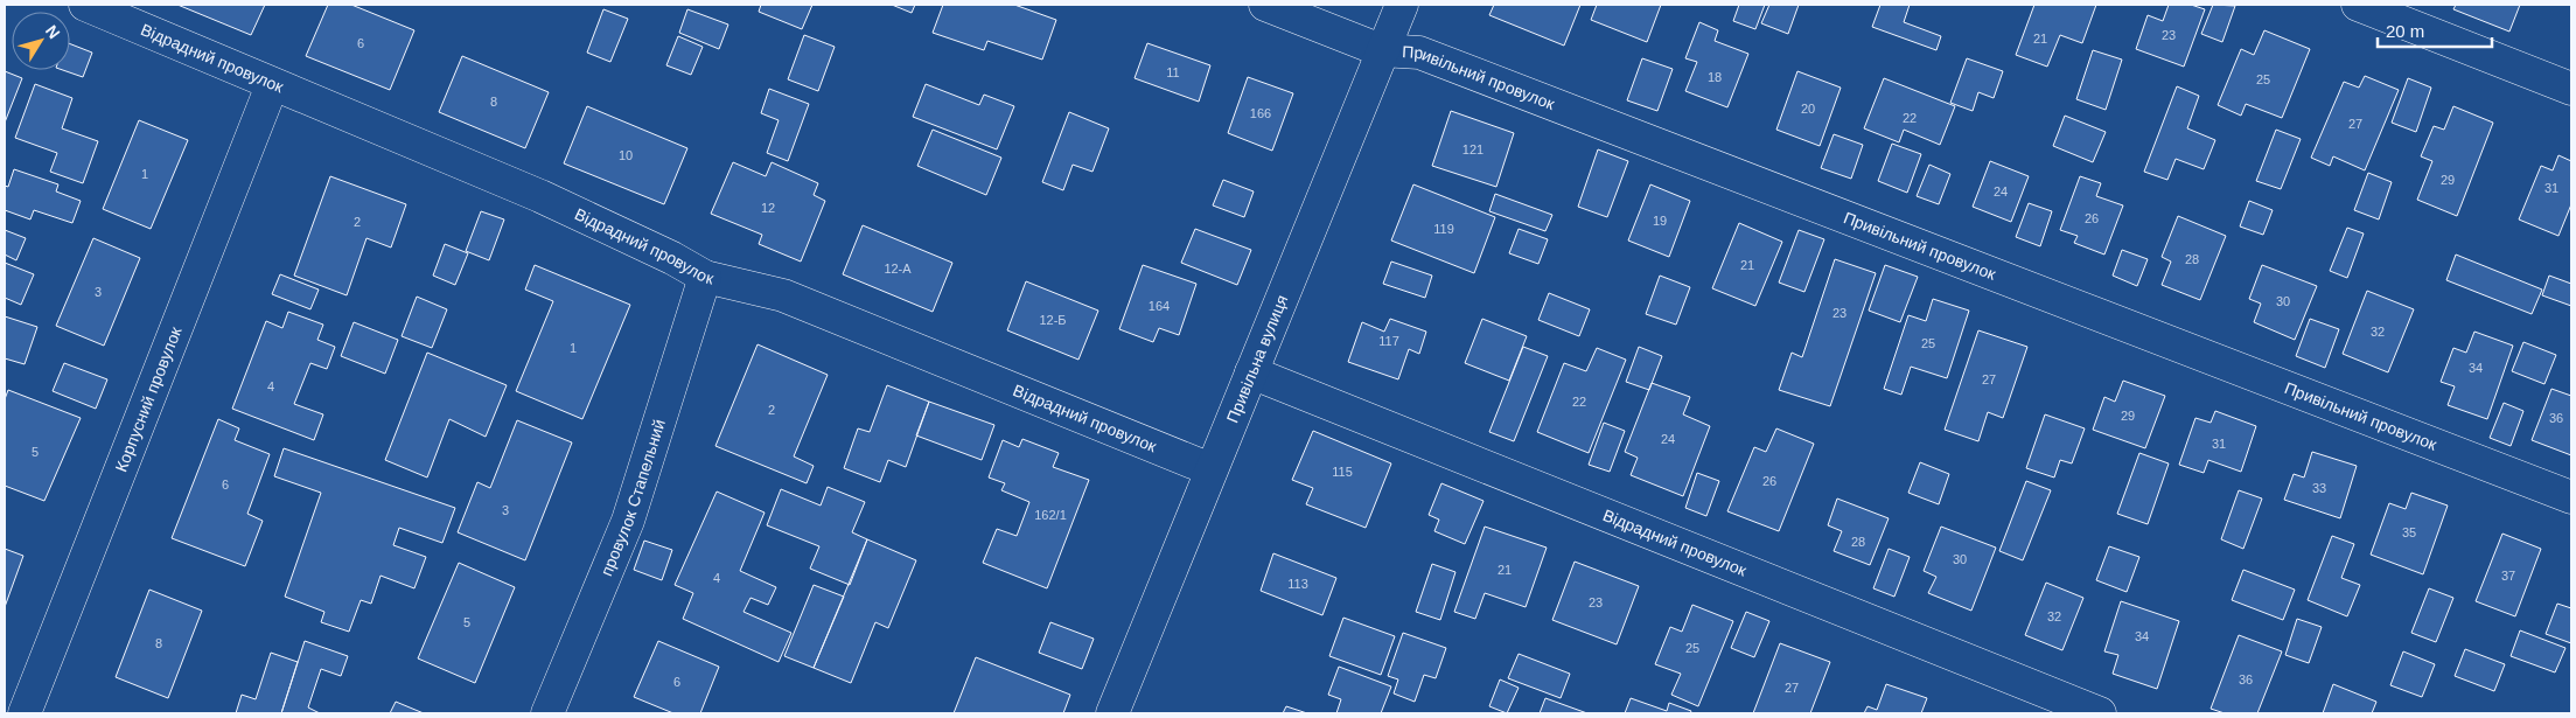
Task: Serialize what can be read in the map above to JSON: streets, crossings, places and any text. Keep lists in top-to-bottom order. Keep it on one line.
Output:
{"streets":{"street":["Відрадний провулок","Привільний провулок","Привільна вулиця","Корпусний провулок","провулок Стапельний"]},"crossings":[["Відрадний провулок","Привільна вулиця"],["Відрадний провулок","Корпусний провулок"],["Відрадний провулок","провулок Стапельний"],["Привільний провулок","Привільна вулиця"]],"house_numbers":["23","21","6","11","18","25","8","20","166","22","27","121","10","1","29","31","24","12","26","19","2","119","28","21","12-А","3","30","164","23","12-Б","32","117","25","1","34","27","4","22","2","29","36","24","31","5","115","26","6","33","3","162/1","35","28","30","21","37","4","113","23","32","5","34","8","25","36","6","27"],"scale_bar":"20 m","north":"top right"}
